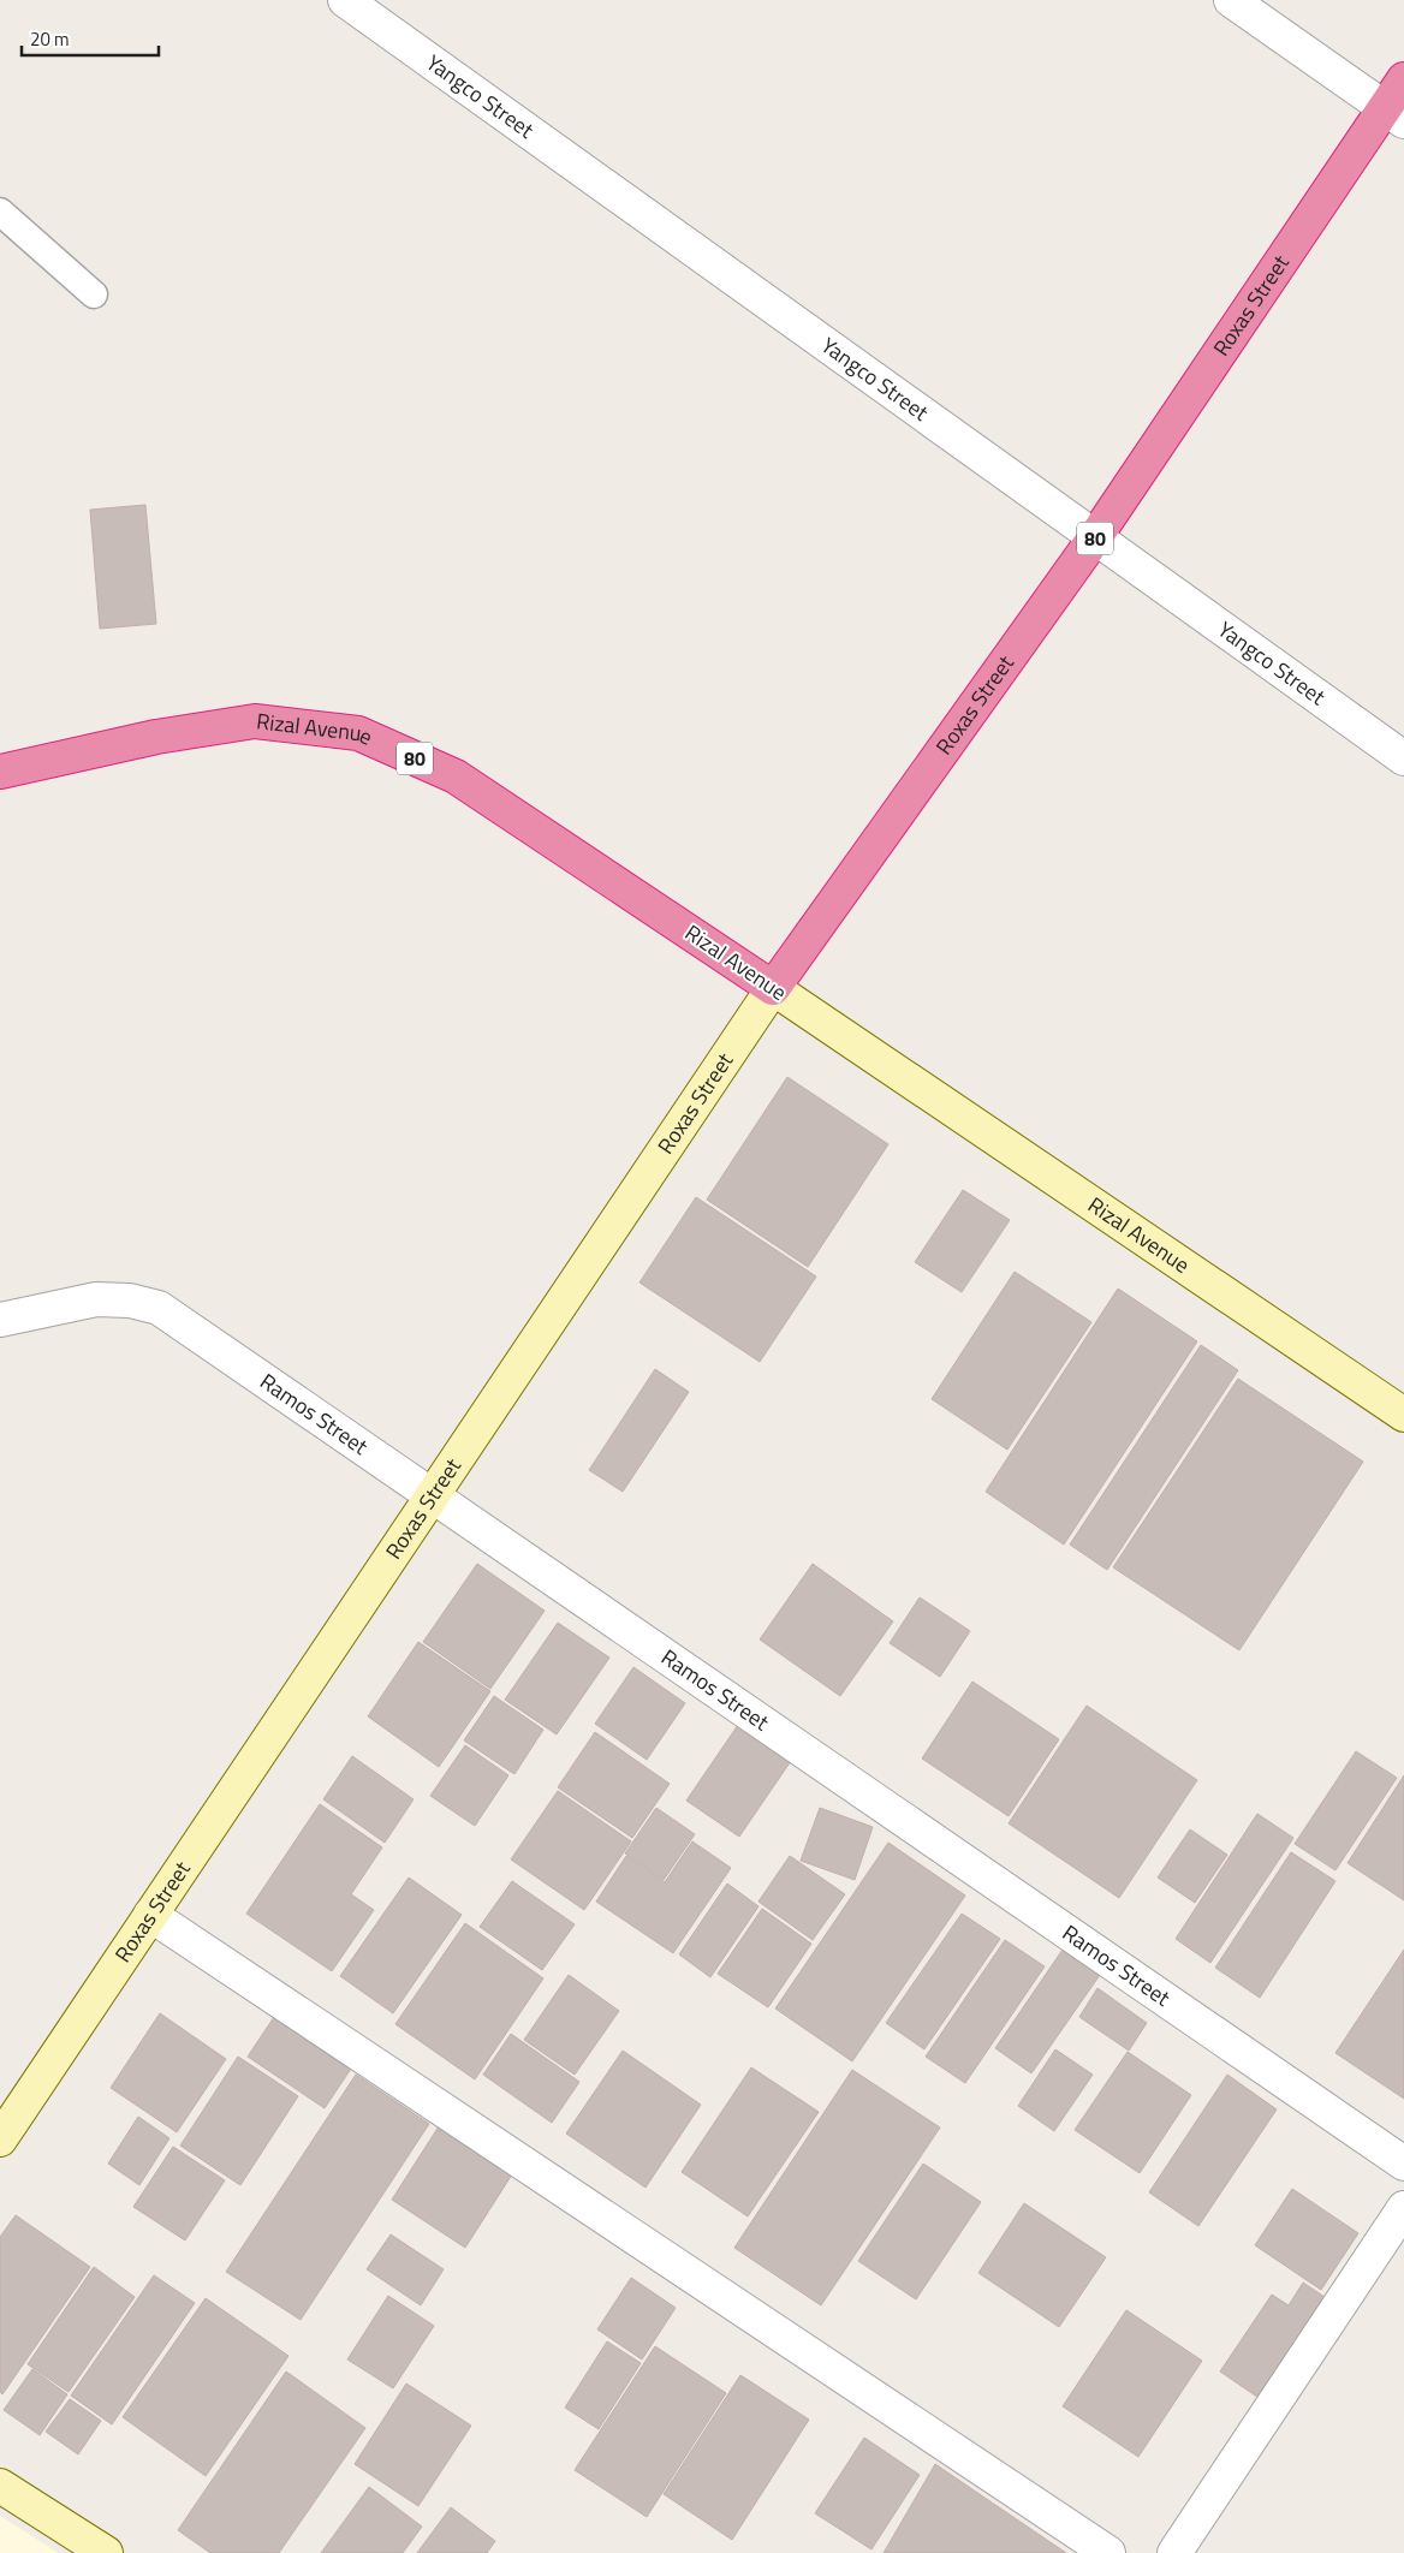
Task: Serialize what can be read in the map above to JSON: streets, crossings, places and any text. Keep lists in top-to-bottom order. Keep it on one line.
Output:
{"streets":{"highway":["Roxas Street","80","Rizal Avenue"],"street":["Yangco Street","Ramos Street"]},"crossings":[["Yangco Street","Roxas Street"],["Roxas Street","Rizal Avenue"],["Roxas Street","Ramos Street"]],"scale_bar":"20 m"}
